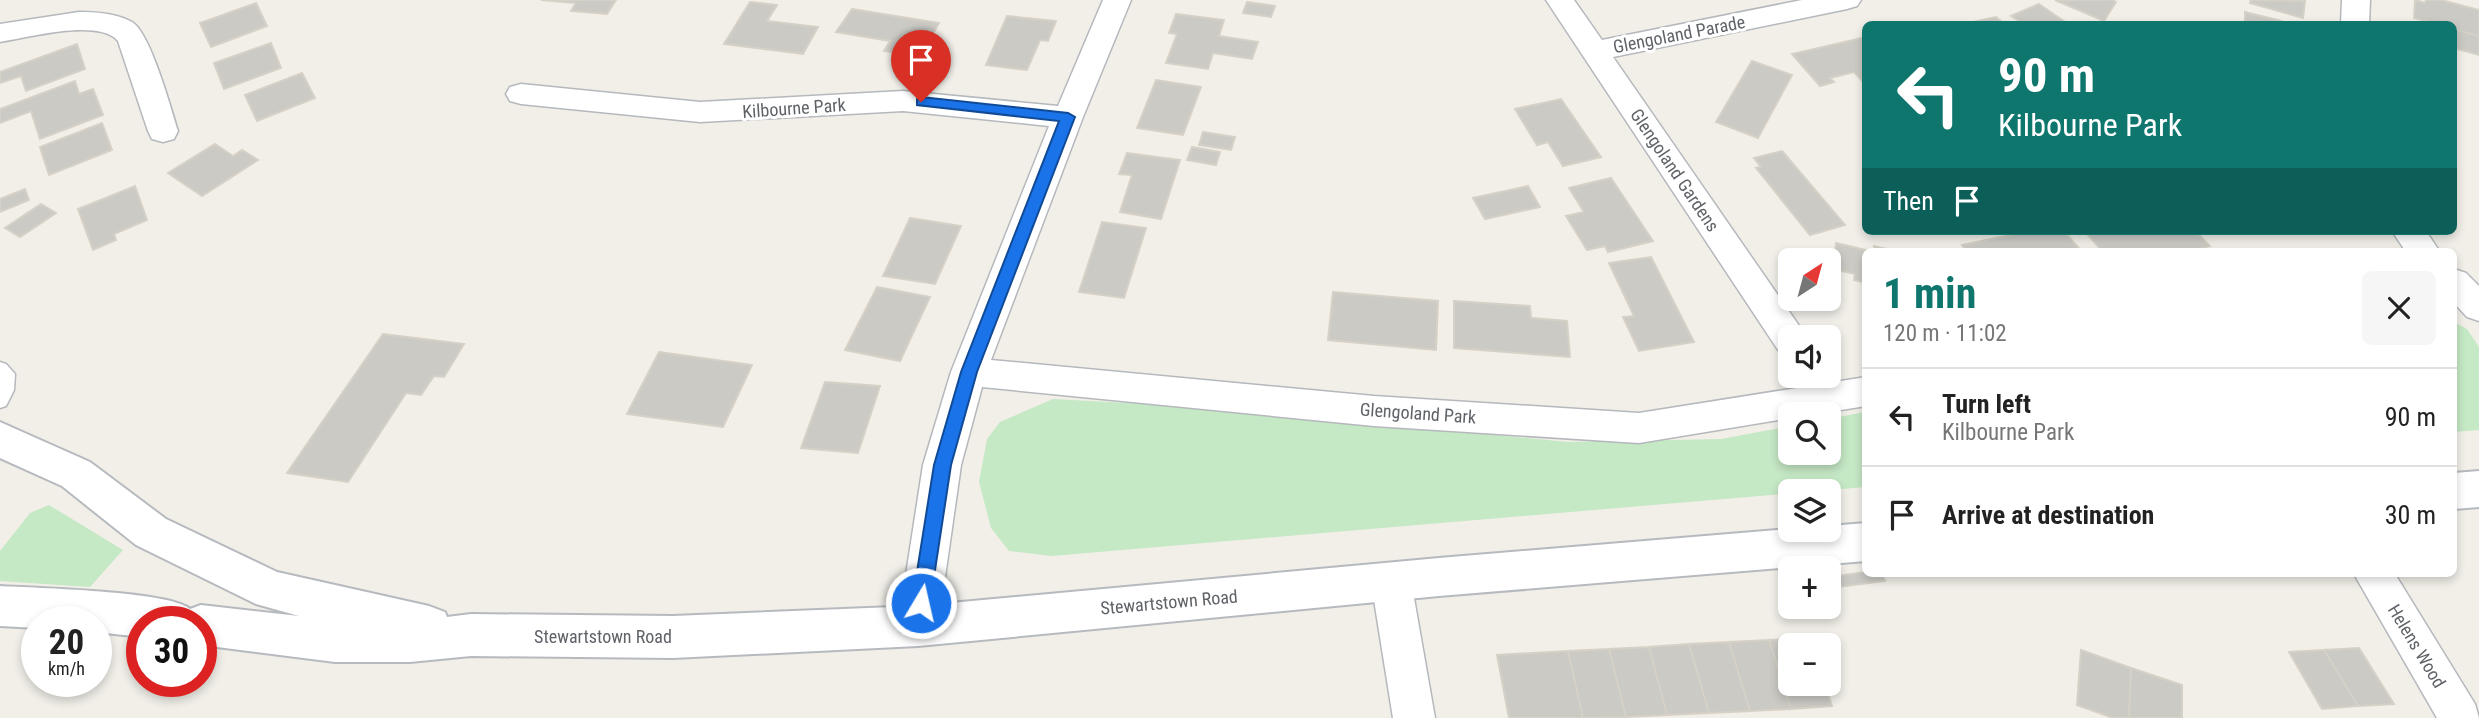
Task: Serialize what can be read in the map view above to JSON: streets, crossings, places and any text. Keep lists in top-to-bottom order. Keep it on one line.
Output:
{"streets":{"main road":["Stewartstown Road"],"street":["Glengoland Parade","Kilbourne Park","Glengoland Gardens","Glengoland Park","Helens Wood"]},"crossings":[["Glengoland Parade","Glengoland Gardens"]],"north":"top right","page":{"turn":["90 m","Kilbourne Park"],"then":"Then","map_buttons":["+","−"],"heading":["1 min","120 m · 11:02"],"list":[{"name":"Turn left","note":"Kilbourne Park","value":"90 m"},{"name":"Arrive at destination","value":"30 m"}],"speed":"20 km/h","limit":"30"}}
